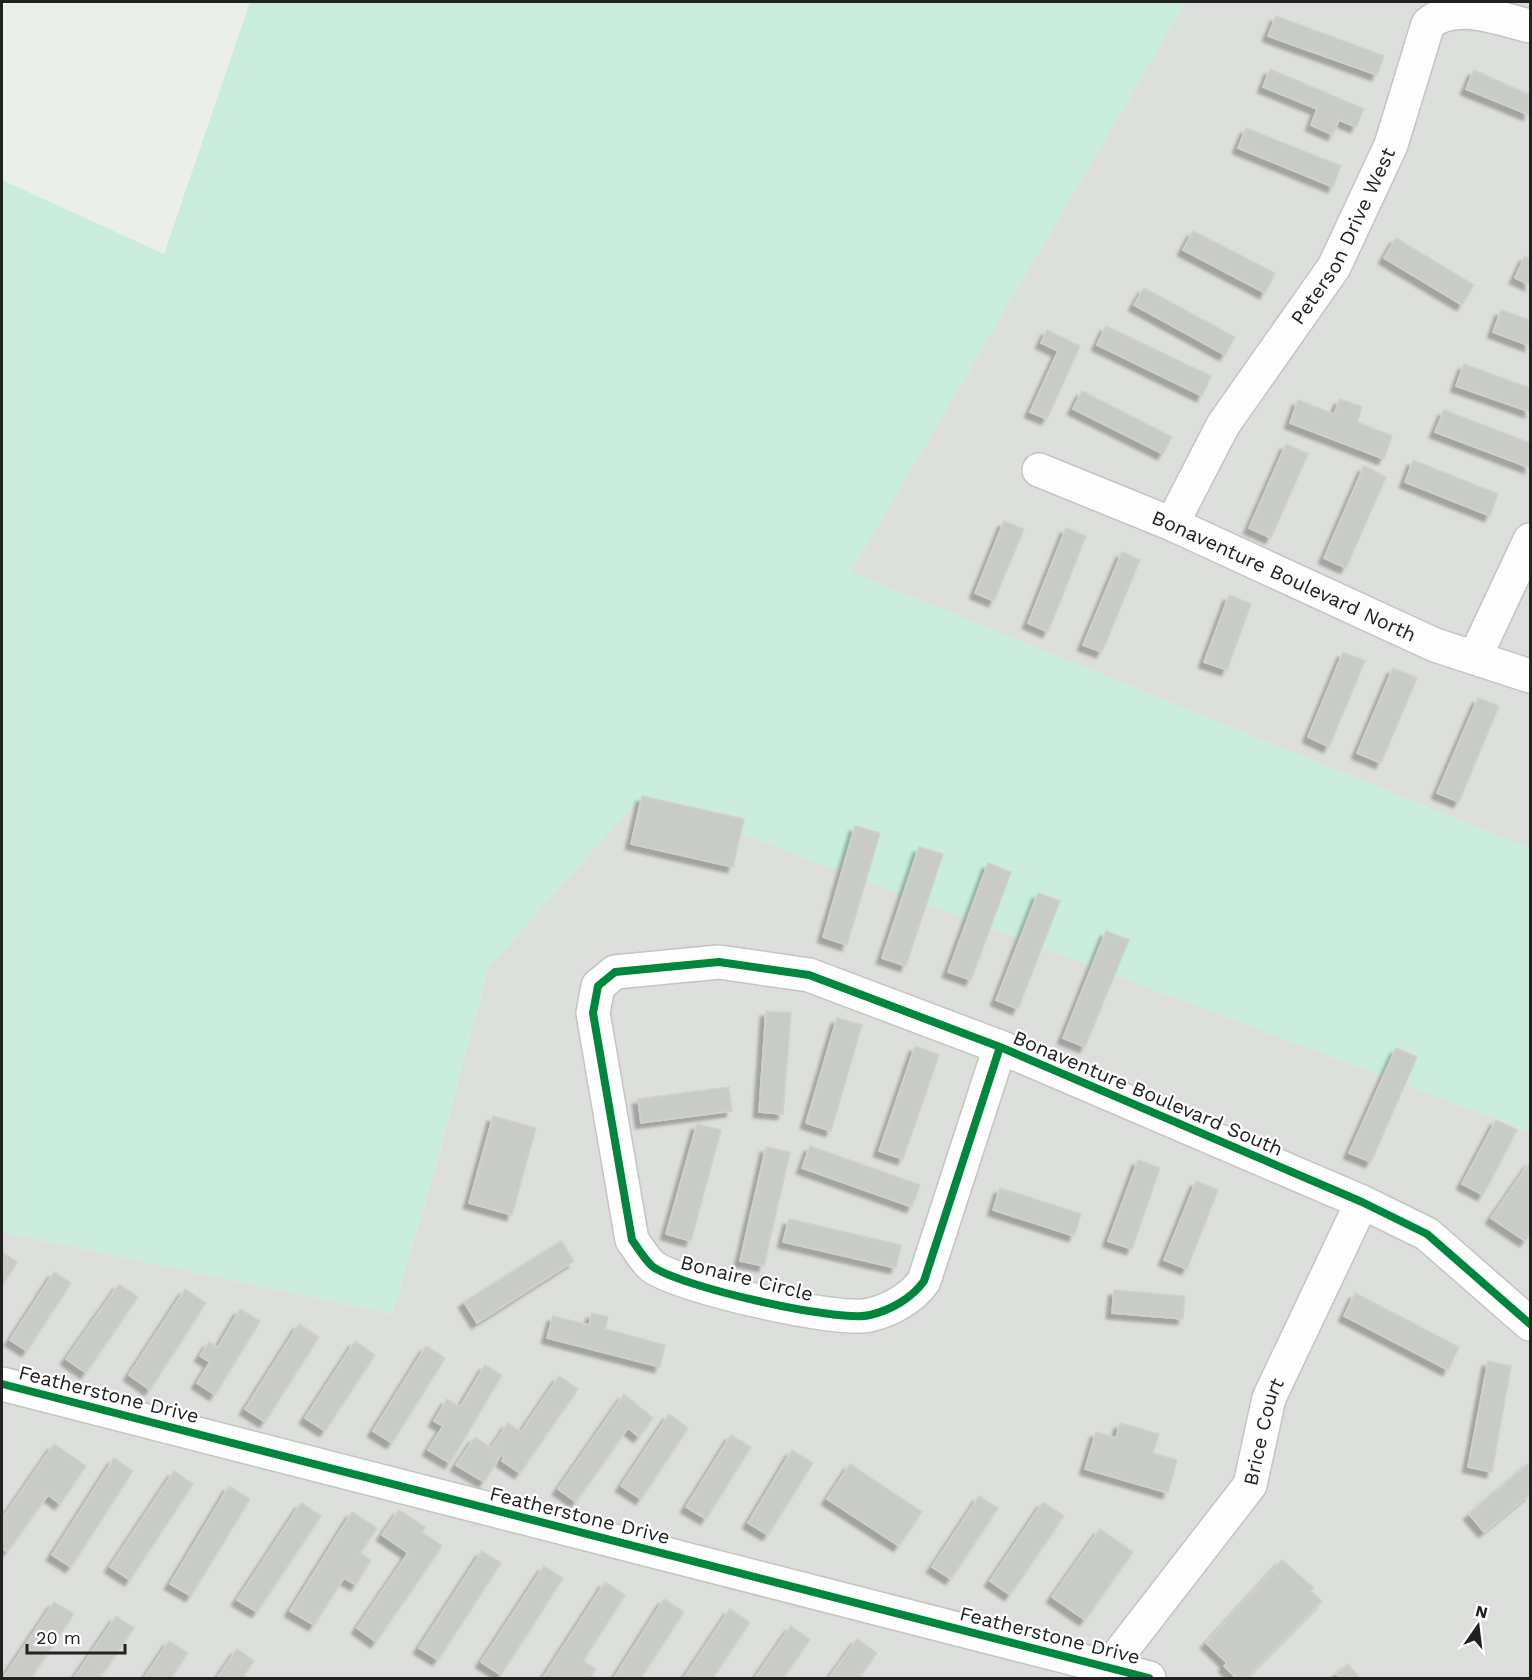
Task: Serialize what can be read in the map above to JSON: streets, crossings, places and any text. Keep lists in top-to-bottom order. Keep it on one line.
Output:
{"streets":{"street":["Peterson Drive West","Bonaventure Boulevard North","Bonaventure Boulevard South","Bonaire Circle","Featherstone Drive","Brice Court"]},"crossings":[["Peterson Drive West","Bonaventure Boulevard North"],["Bonaventure Boulevard South","Bonaire Circle"],["Bonaventure Boulevard South","Brice Court"],["Featherstone Drive","Brice Court"]],"scale_bar":"20 m","north":"top"}
